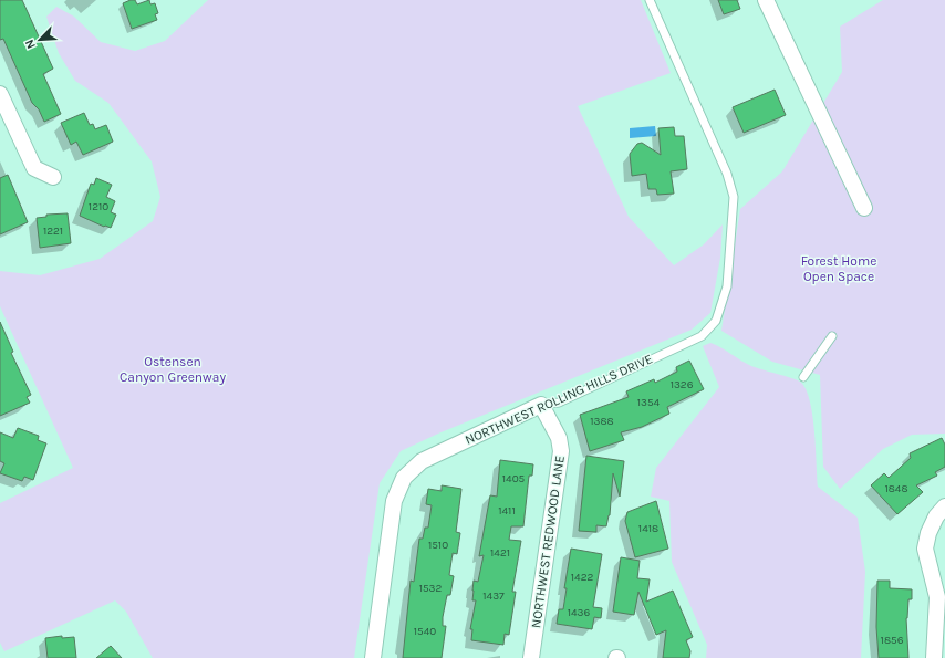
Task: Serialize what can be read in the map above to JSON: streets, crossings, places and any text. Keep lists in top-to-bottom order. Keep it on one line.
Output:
{"streets":{"street":["NORTHWEST ROLLING HILLS DRIVE","NORTHWEST REDWOOD LANE"]},"crossings":[["NORTHWEST ROLLING HILLS DRIVE","NORTHWEST REDWOOD LANE"]],"parks":["Forest Home Open Space","Ostensen Canyon Greenway"],"house_numbers":["1210","1221","1326","1354","1388","1405","1848","1411","1418","1510","1421","1422","1532","1437","1436","1540","1856"],"north":"bottom left"}
